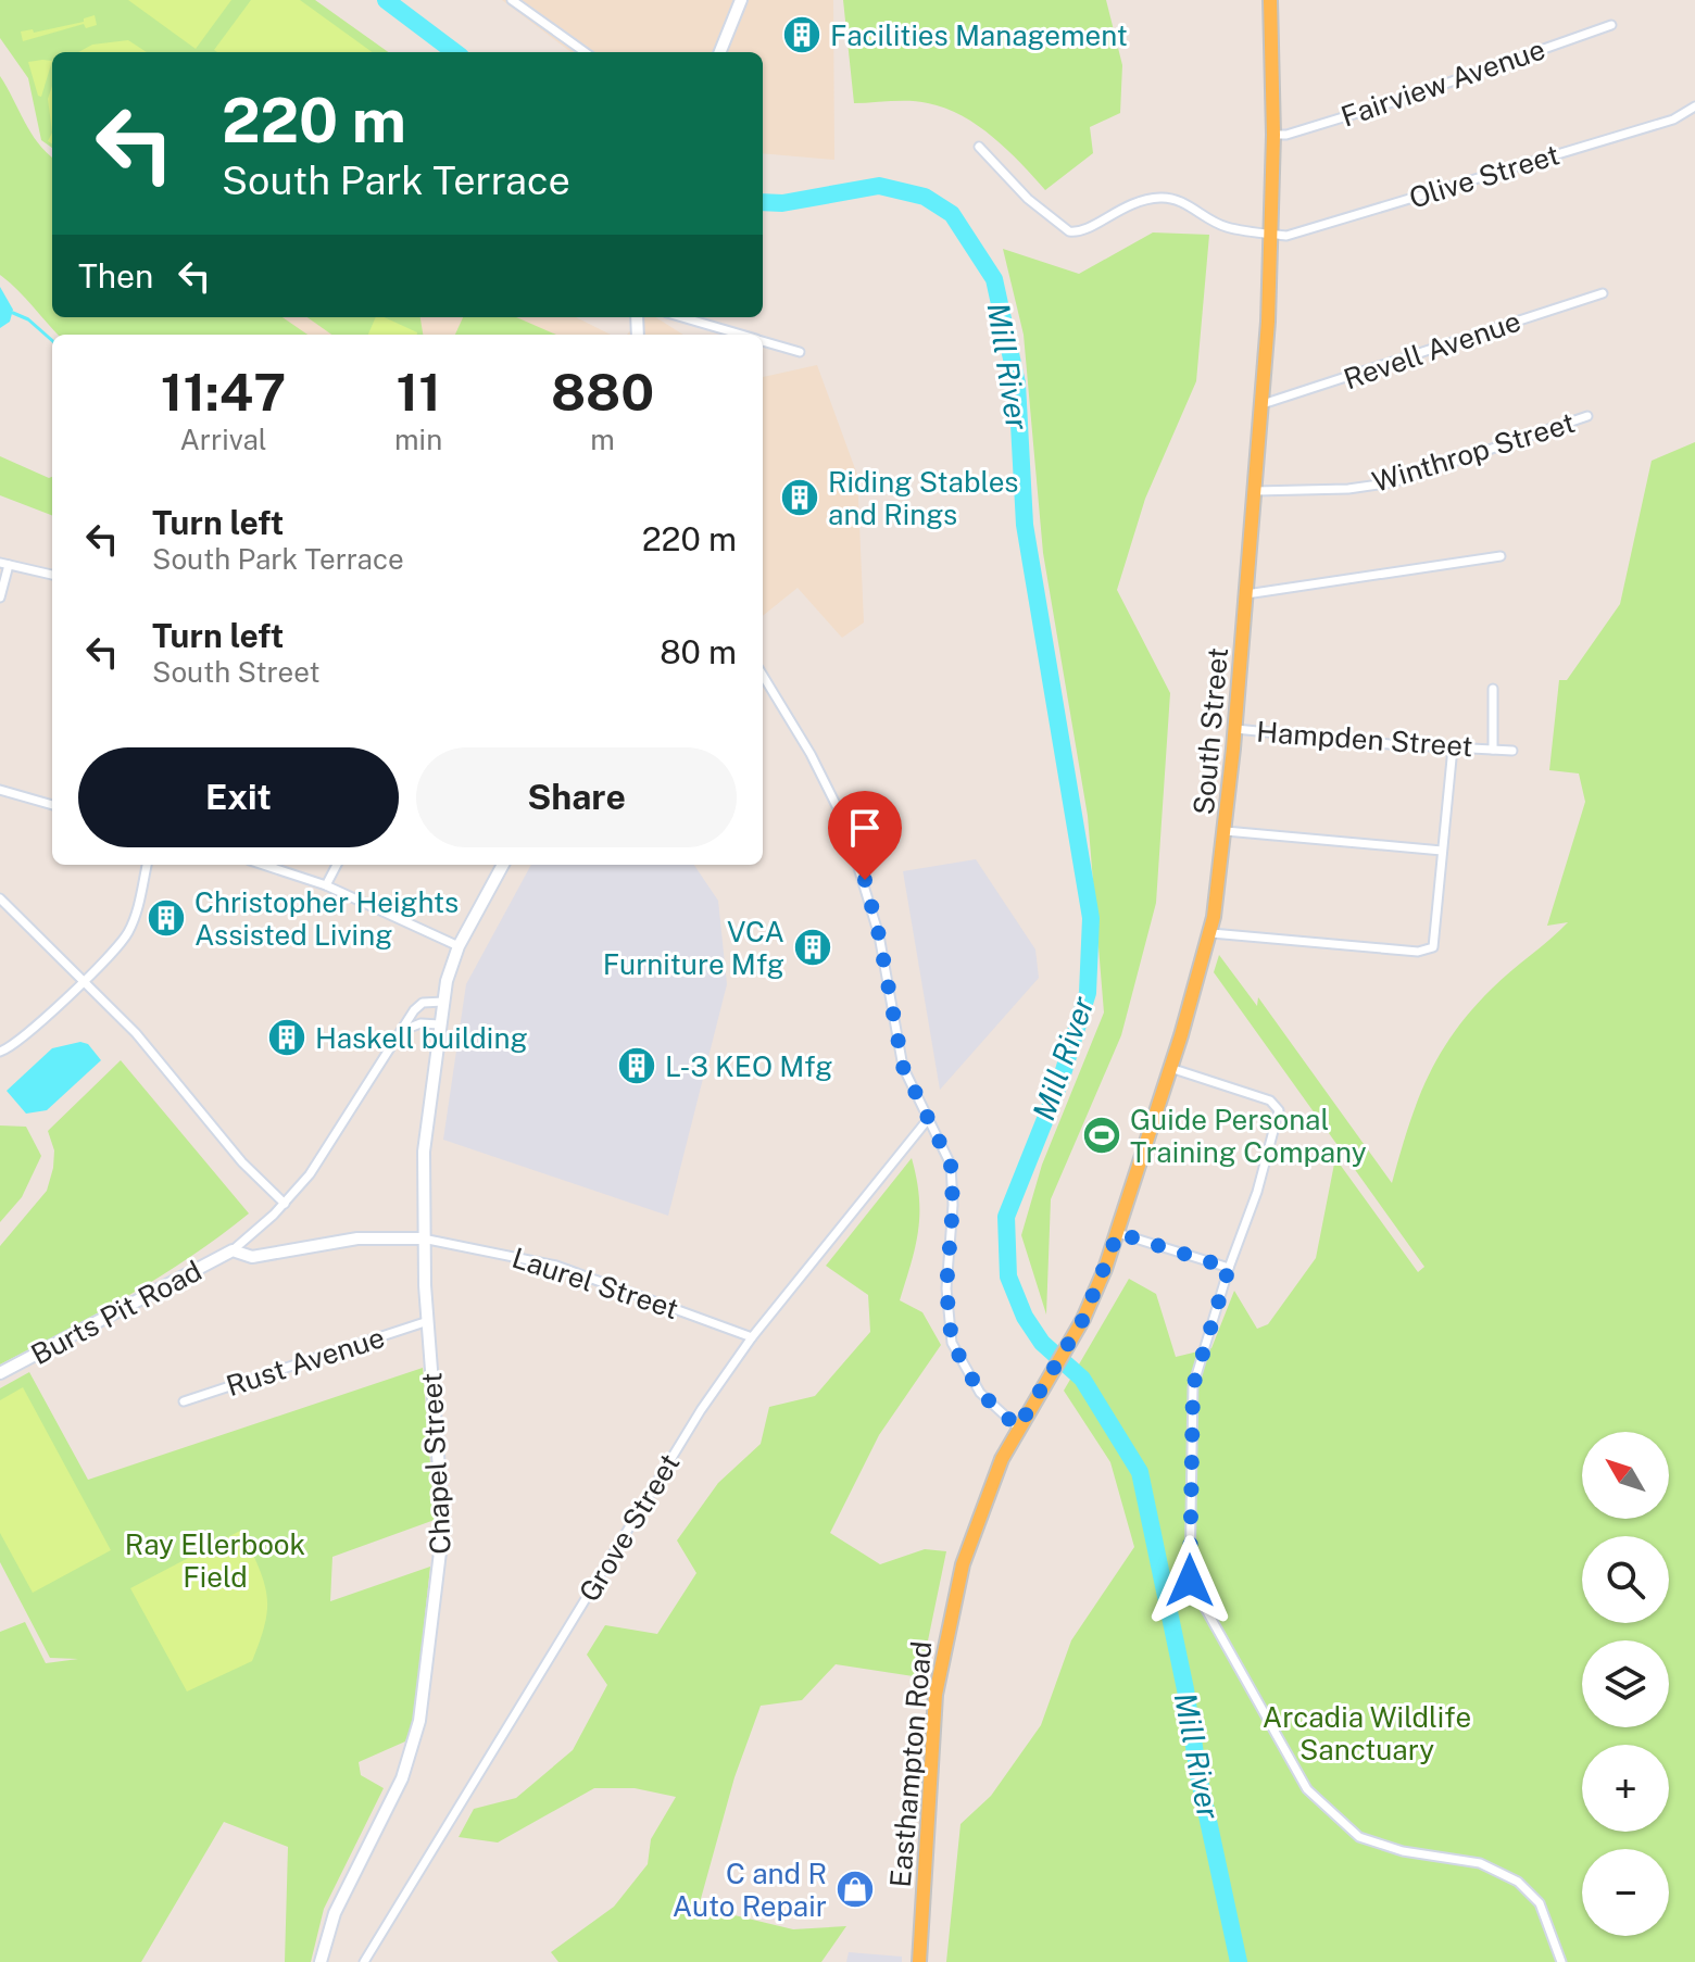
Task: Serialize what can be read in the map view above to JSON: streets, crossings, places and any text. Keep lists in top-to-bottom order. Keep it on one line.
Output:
{"streets":{"main road":["South Street","Laurel Street","Burts Pit Road","Chapel Street","Easthampton Road"],"street":["Fairview Avenue","Olive Street","Revell Avenue","Winthrop Street","Hampden Street","Rust Avenue","Grove Street"]},"crossings":[["Fairview Avenue","South Street"],["Olive Street","South Street"],["Revell Avenue","South Street"],["Winthrop Street","South Street"],["South Street","Hampden Street"],["South Street","Easthampton Road"],["Laurel Street","Burts Pit Road"],["Laurel Street","Chapel Street"],["Laurel Street","Grove Street"],["Rust Avenue","Chapel Street"]],"water":["Mill River"],"parks":["Ray Ellerbook Field","Arcadia Wildlife Sanctuary"],"places":{"building":["Facilities Management","Riding Stables and Rings","Christopher Heights Assisted Living","VCA Furniture Mfg","Haskell building","L-3 KEO Mfg"],"sports":["Guide Personal Training Company"],"shop":["C and R Auto Repair"]},"north":"top left","page":{"turn":["220 m","South Park Terrace"],"then":"Then","eta":["11:47","Arrival","11","min","880","m"],"list":[{"name":"Turn left","note":"South Park Terrace","value":"220 m"},{"name":"Turn left","note":"South Street","value":"80 m"}],"buttons":["Exit","Share"],"map_buttons":["+","−"]}}
